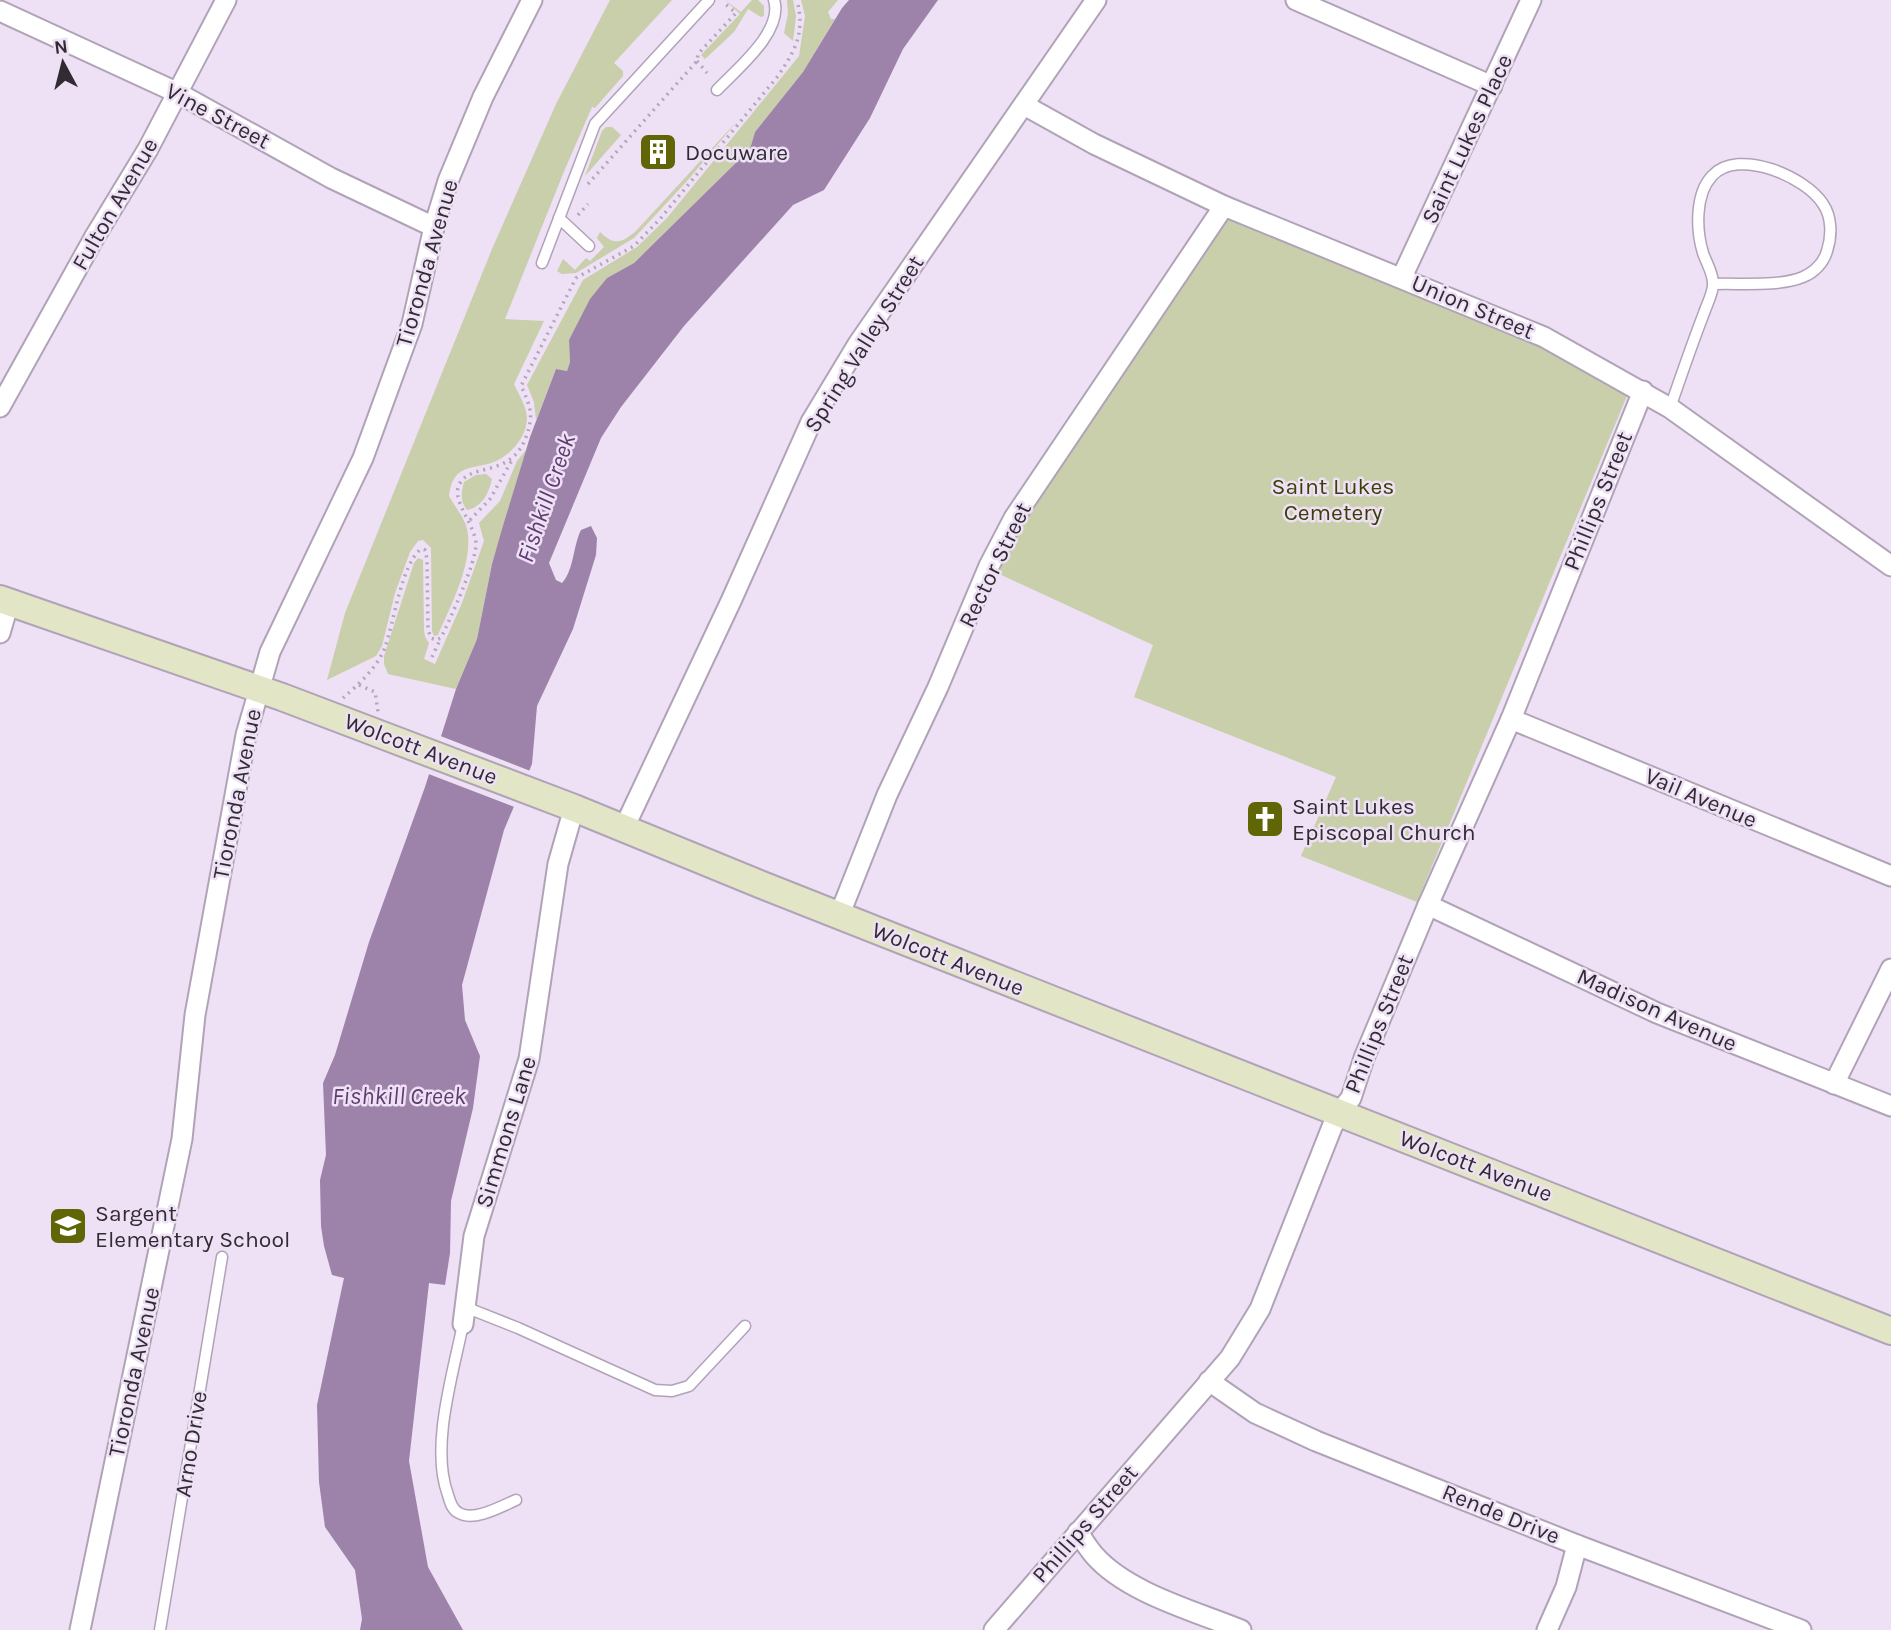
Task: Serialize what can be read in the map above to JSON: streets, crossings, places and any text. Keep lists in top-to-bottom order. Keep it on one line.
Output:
{"streets":{"main road":["Wolcott Avenue"],"street":["Vine Street","Saint Lukes Place","Fulton Avenue","Tioronda Avenue","Union Street","Spring Valley Street","Phillips Street","Rector Street","Vail Avenue","Madison Avenue","Simmons Lane","Rende Drive"],"lane":["Arno Drive"]},"crossings":[["Vine Street","Fulton Avenue"],["Vine Street","Tioronda Avenue"],["Saint Lukes Place","Union Street"],["Tioronda Avenue","Wolcott Avenue"],["Union Street","Spring Valley Street"],["Union Street","Phillips Street"],["Union Street","Rector Street"],["Spring Valley Street","Wolcott Avenue"],["Phillips Street","Wolcott Avenue"],["Phillips Street","Vail Avenue"],["Phillips Street","Madison Avenue"],["Phillips Street","Rende Drive"],["Rector Street","Wolcott Avenue"],["Wolcott Avenue","Simmons Lane"]],"water":["Fishkill Creek"],"parks":["Saint Lukes Cemetery"],"places":{"building":["Docuware"],"church":["Saint Lukes Episcopal Church"],"school or university":["Sargent Elementary School"]},"north":"top"}
